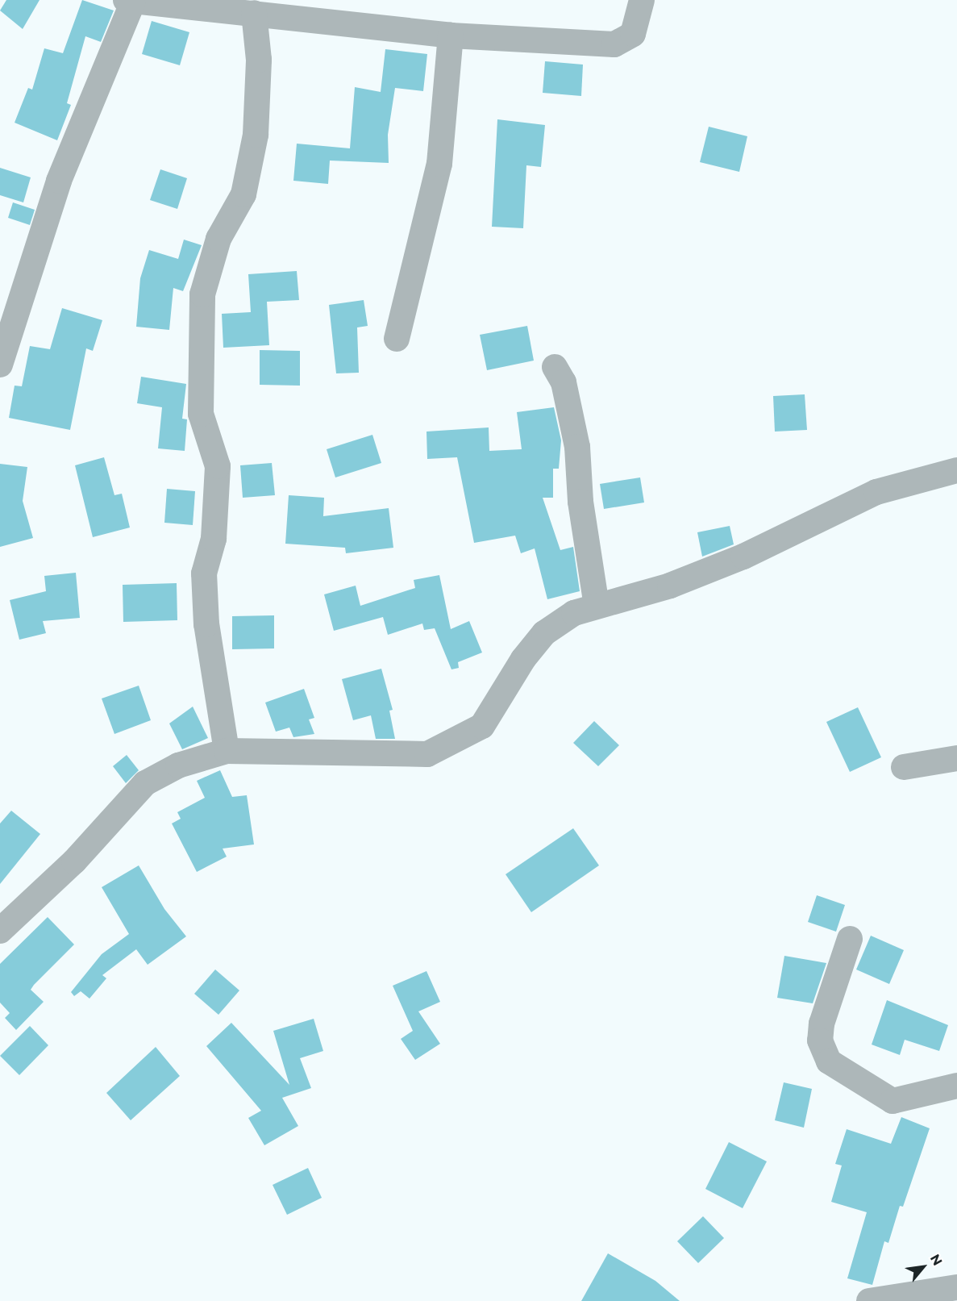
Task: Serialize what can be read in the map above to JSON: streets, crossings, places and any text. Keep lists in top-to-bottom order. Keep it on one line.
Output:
{"north":"top right"}
